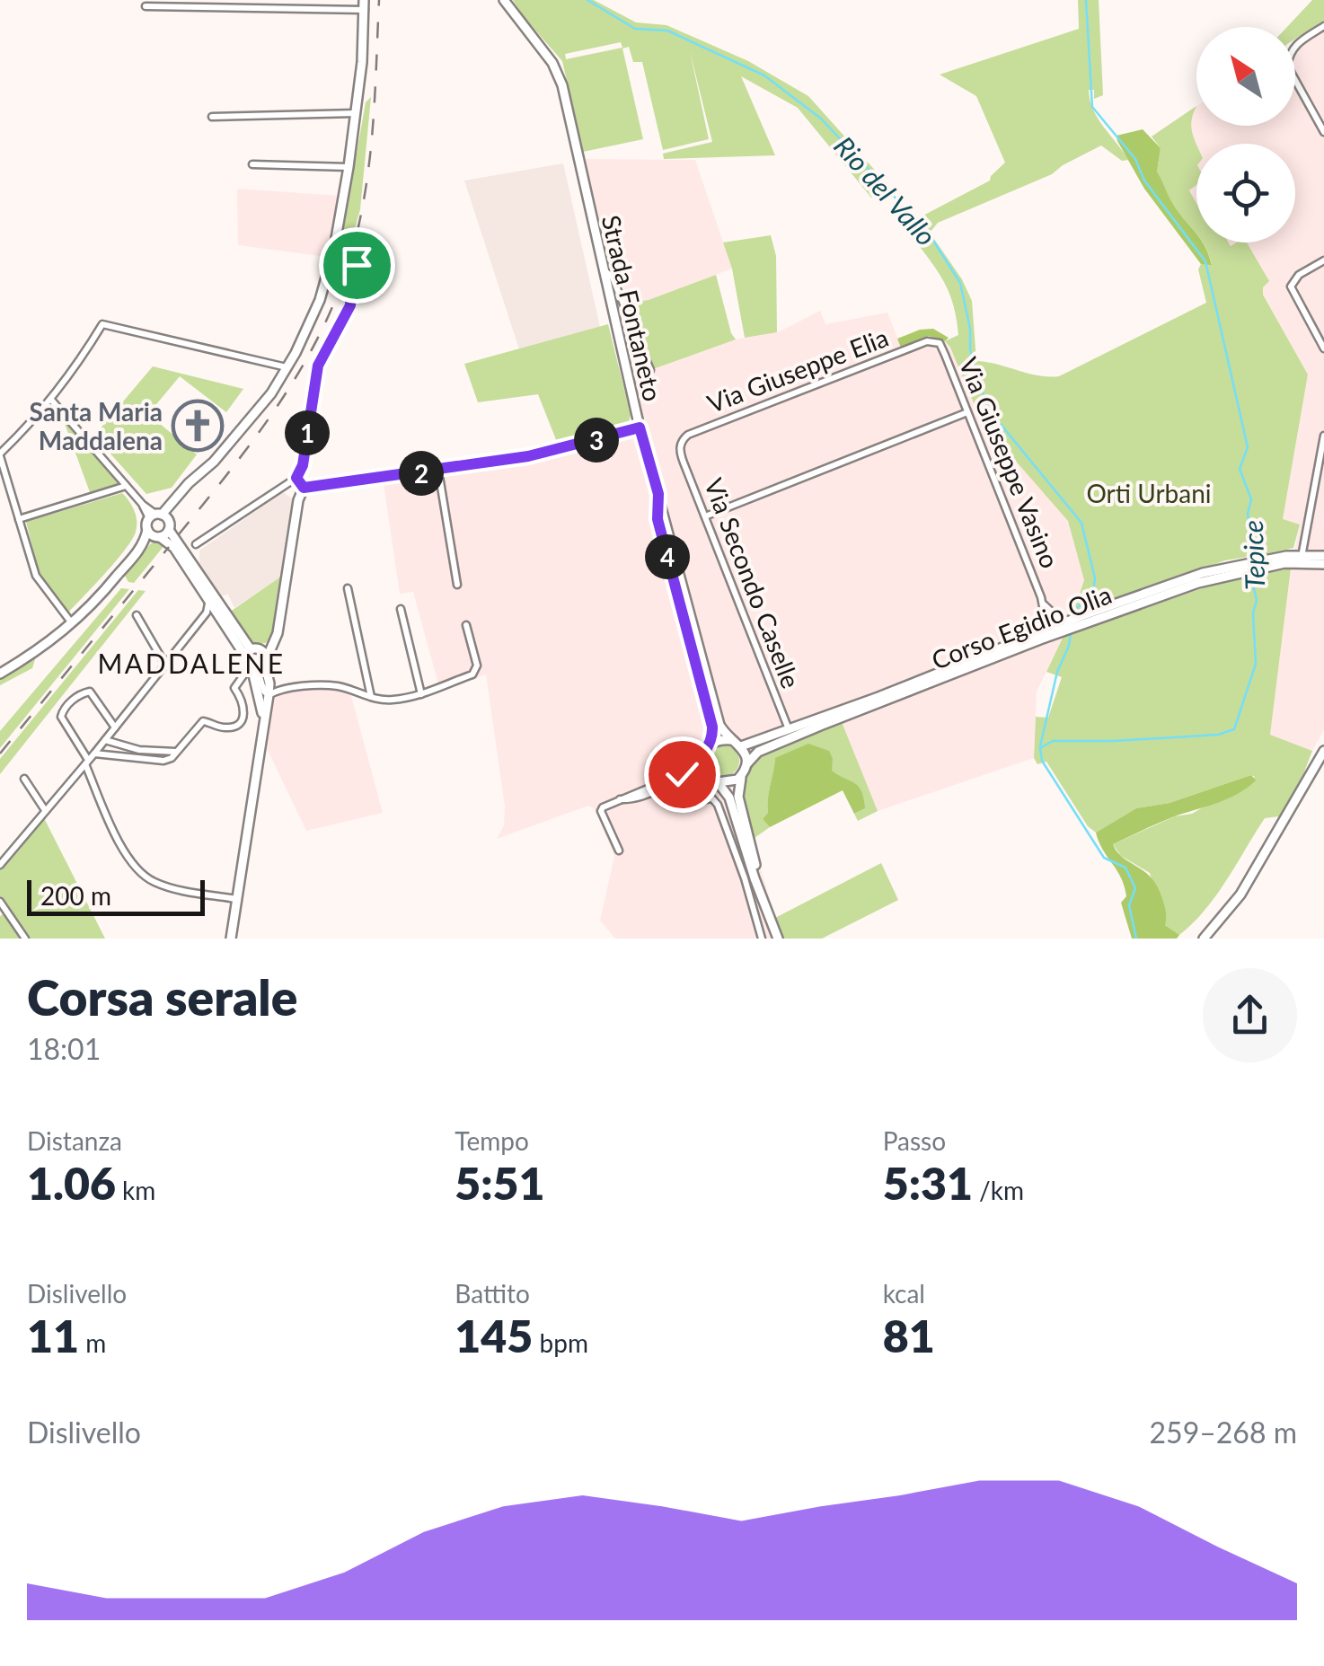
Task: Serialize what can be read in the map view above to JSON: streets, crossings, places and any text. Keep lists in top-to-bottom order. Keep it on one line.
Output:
{"streets":{"street":["Strada Fontaneto","Via Giuseppe Elia","Via Giuseppe Vasino","Via Secondo Caselle","Corso Egidio Olia"]},"crossings":[["Strada Fontaneto","Corso Egidio Olia"],["Via Giuseppe Elia","Via Giuseppe Vasino"],["Via Giuseppe Elia","Via Secondo Caselle"],["Via Giuseppe Vasino","Corso Egidio Olia"],["Via Secondo Caselle","Corso Egidio Olia"]],"districts":["MADDALENE"],"water":["Rio del Vallo","Tepice"],"parks":["Orti Urbani"],"places":{"church":["Santa Maria Maddalena"]},"scale_bar":"200 m","north":"top left","page":{"pins":["1","3","2","4"],"scale":"200 m","heading":["Corsa serale","18:01"],"stats":[["Distanza","1.06 km"],["Tempo","5:51"],["Passo","5:31 /km"],["Dislivello","11 m"],["Battito","145 bpm"],["kcal","81"]],"chart":["Dislivello","259–268 m"]}}
